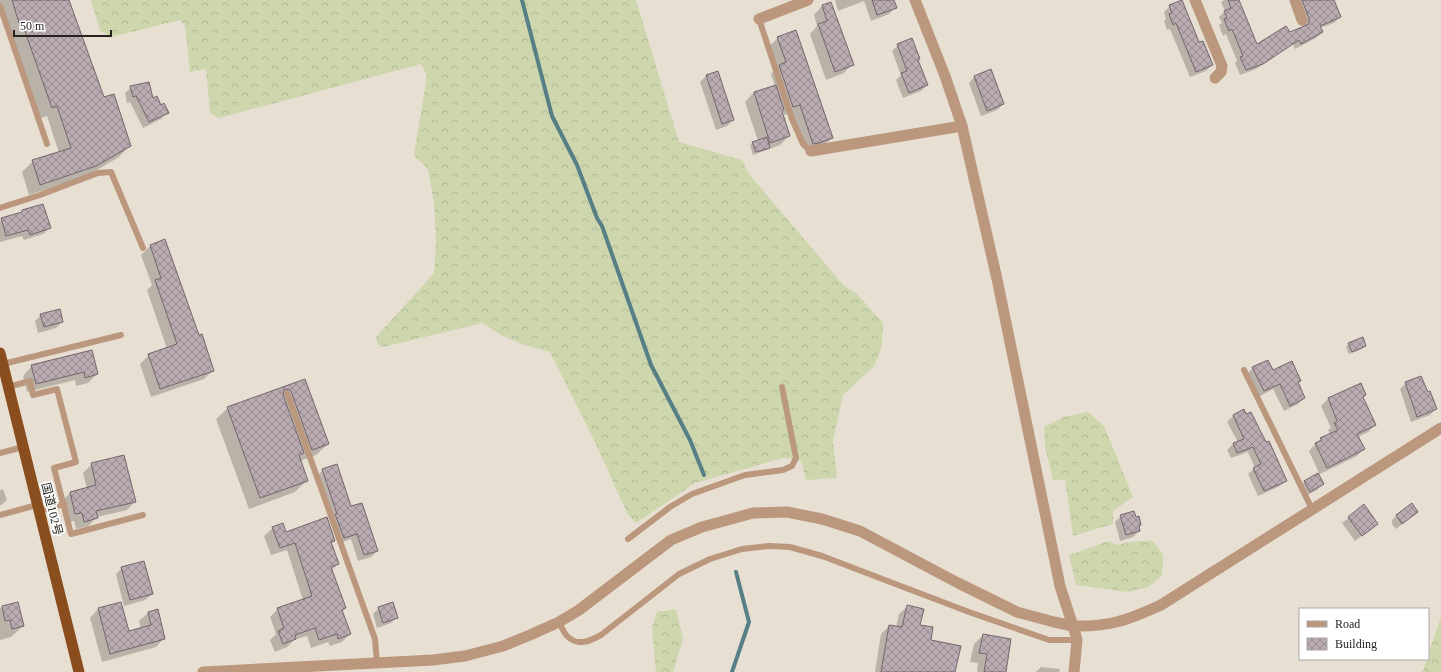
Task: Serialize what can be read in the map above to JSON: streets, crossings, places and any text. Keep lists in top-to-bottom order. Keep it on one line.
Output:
{"streets":{"highway":["国道102号"]},"legend":["Road","Building"],"scale_bar":"50 m"}
